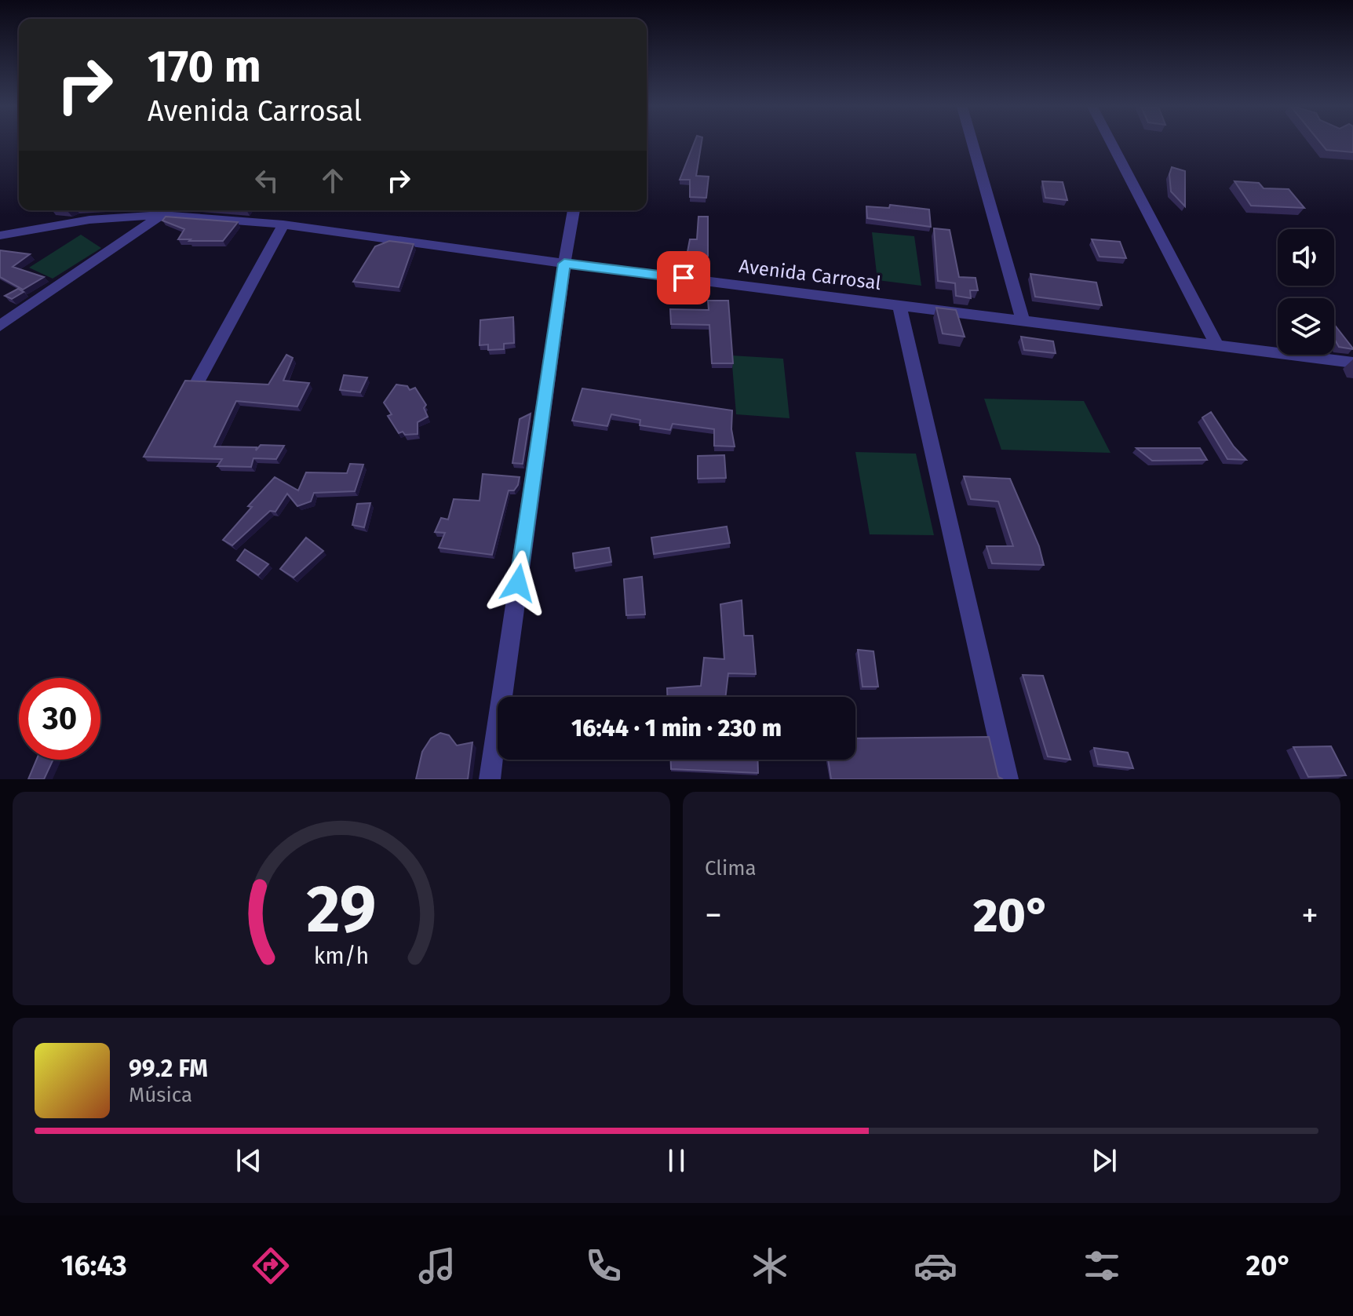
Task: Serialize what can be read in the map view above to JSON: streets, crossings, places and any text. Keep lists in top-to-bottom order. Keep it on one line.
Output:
{"streets":{"street":["Avenida Carrosal"]},"page":{"turn":["170 m","Avenida Carrosal"],"limit":"30","trip":"16:44 · 1 min · 230 m","tile":"Clima","heat":["−","20°","+"],"song":["99.2 FM","Música"],"tabs":["16:43","20°"],"gauge":["29","km/h"]}}
